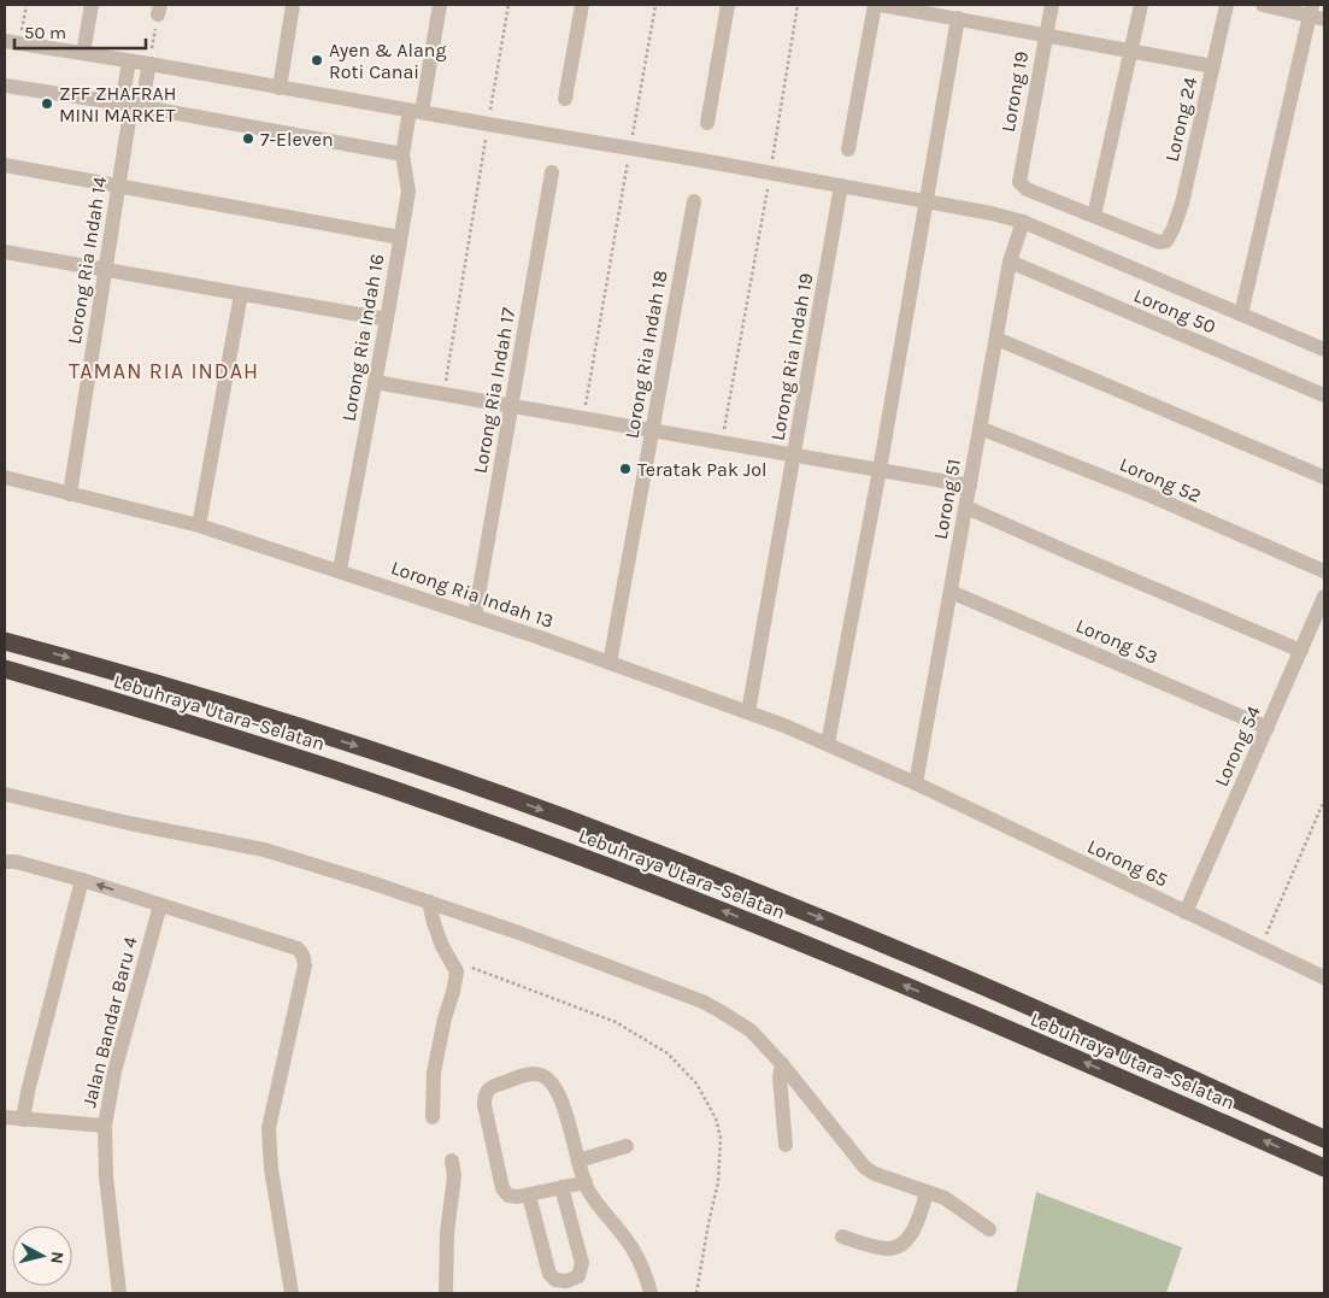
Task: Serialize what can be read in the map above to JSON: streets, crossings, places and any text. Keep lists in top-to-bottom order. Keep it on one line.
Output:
{"streets":{"highway":["Lebuhraya Utara–Selatan"],"street":["Lorong 19","Lorong 24","Lorong Ria Indah 14","Lorong 50","Lorong Ria Indah 16","Lorong Ria Indah 18","Lorong Ria Indah 19","Lorong Ria Indah 17","Lorong 52","Lorong 51","Lorong Ria Indah 13","Lorong 53","Lorong 54","Lorong 65","Jalan Bandar Baru 4"]},"crossings":[["Lorong 19","Lorong 24"],["Lorong Ria Indah 14","Lorong Ria Indah 13"],["Lorong 50","Lorong 51"],["Lorong Ria Indah 16","Lorong Ria Indah 13"],["Lorong Ria Indah 18","Lorong Ria Indah 13"],["Lorong Ria Indah 19","Lorong Ria Indah 13"],["Lorong Ria Indah 17","Lorong Ria Indah 13"],["Lorong 52","Lorong 51"],["Lorong 51","Lorong Ria Indah 13"],["Lorong 51","Lorong 53"],["Lorong 51","Lorong 65"],["Lorong Ria Indah 13","Lorong 65"],["Lorong 53","Lorong 54"],["Lorong 54","Lorong 65"]],"districts":["TAMAN RIA INDAH"],"places":["Ayen & Alang Roti Canai","ZFF ZHAFRAH MINI MARKET","7-Eleven","Teratak Pak Jol"],"scale_bar":"50 m","north":"right"}
